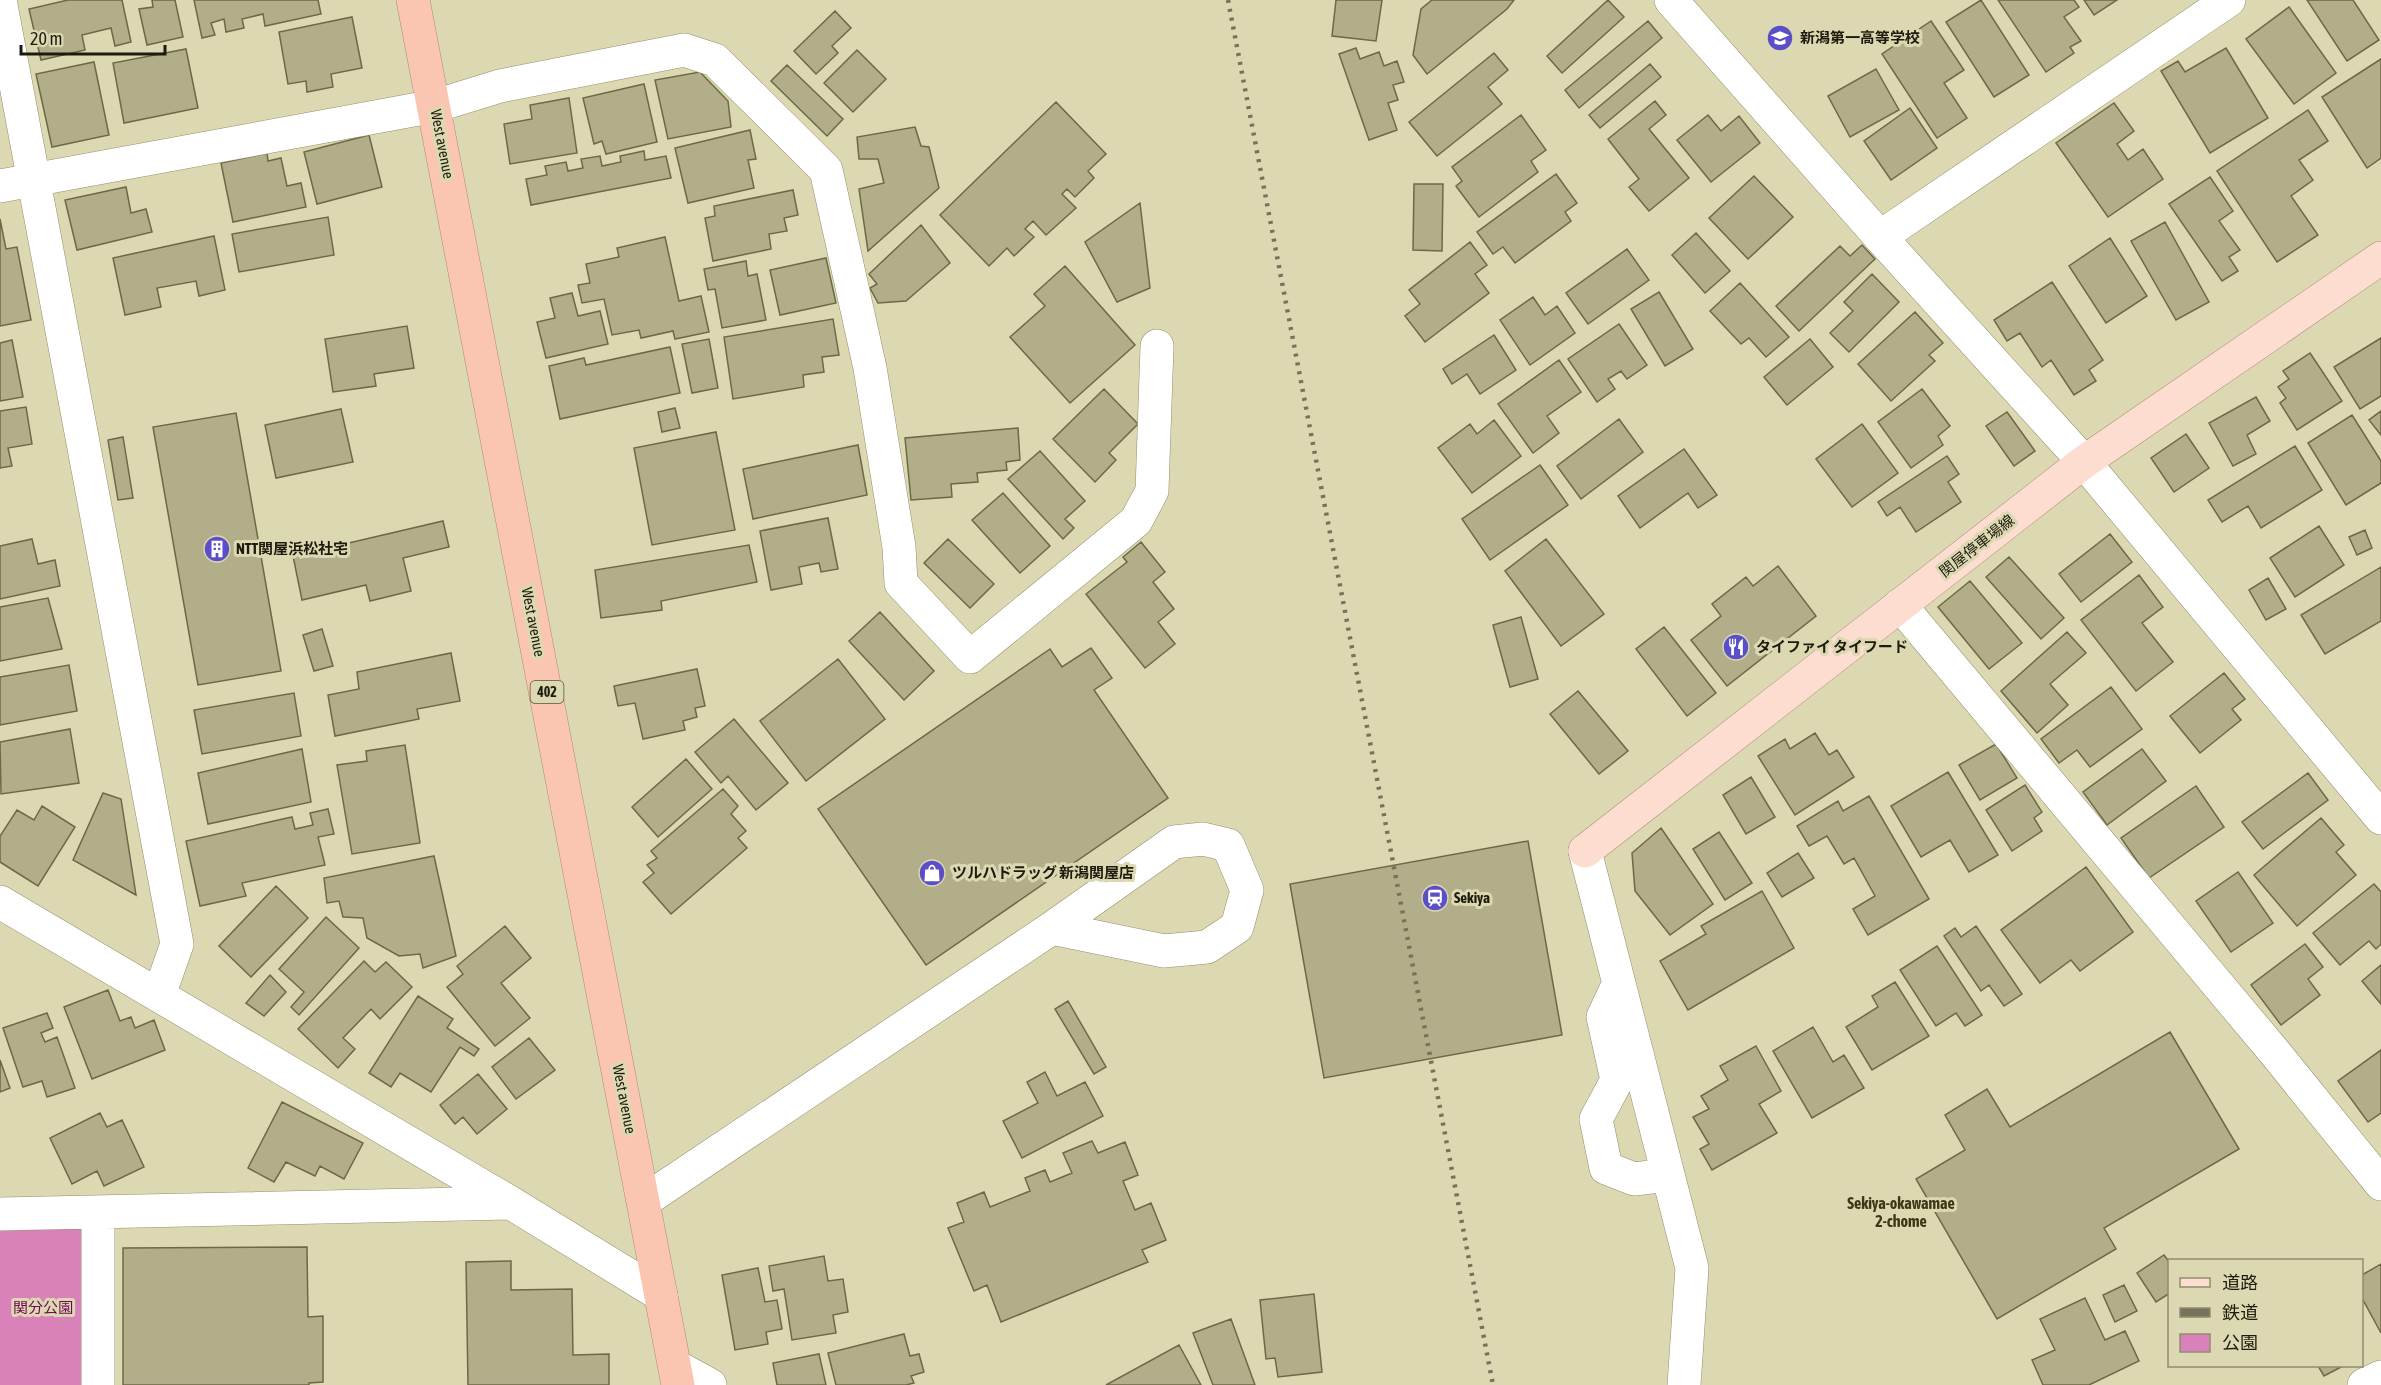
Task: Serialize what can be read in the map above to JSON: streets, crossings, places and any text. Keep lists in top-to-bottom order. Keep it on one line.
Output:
{"streets":{"highway":["West avenue","402"],"main road":["関屋停車場線"]},"districts":["Sekiya-okawamae 2-chome"],"parks":["関分公園"],"places":{"school or university":["新潟第一高等学校"],"building":["NTT関屋浜松社宅"],"restaurant":["タイファイ タイフード"],"shop":["ツルハドラッグ 新潟関屋店"],"station":["Sekiya"]},"legend":["道路","鉄道","公園"],"scale_bar":"20 m"}
